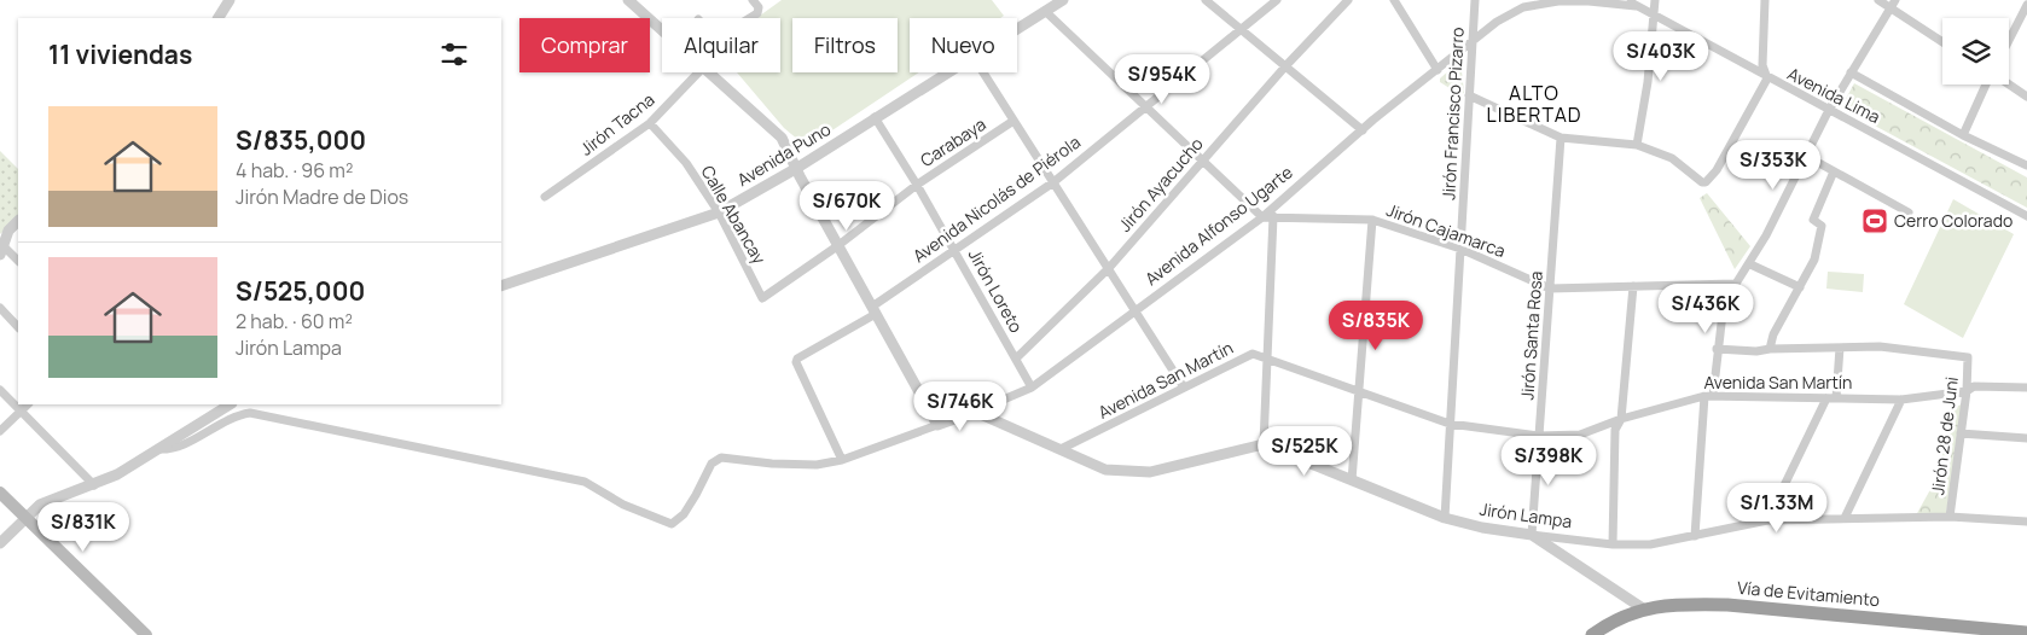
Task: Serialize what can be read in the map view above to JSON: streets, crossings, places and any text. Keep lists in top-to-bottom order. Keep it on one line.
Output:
{"streets":{"highway":["Vía de Evitamiento"],"street":["Avenida Lima","Jirón Francisco Pizarro","Jirón Tacna","Carabaya","Avenida Puno","Jirón Ayacucho","Avenida Nicolás de Piérola","Calle Abancay","Avenida Alfonso Ugarte","Jirón Cajamarca","Jirón Loreto","Jirón Santa Rosa","Avenida San Martín","Jirón 28 de Juni","Jirón Lampa"]},"crossings":[["Avenida Lima","Avenida Alfonso Ugarte"],["Jirón Francisco Pizarro","Avenida Alfonso Ugarte"],["Jirón Francisco Pizarro","Jirón Cajamarca"],["Jirón Francisco Pizarro","Avenida San Martín"],["Jirón Francisco Pizarro","Jirón Lampa"],["Jirón Tacna","Calle Abancay"],["Carabaya","Calle Abancay"],["Carabaya","Jirón Loreto"],["Avenida Puno","Calle Abancay"],["Avenida Puno","Jirón Loreto"],["Jirón Ayacucho","Jirón Loreto"],["Avenida Nicolás de Piérola","Avenida Alfonso Ugarte"],["Avenida Nicolás de Piérola","Jirón Loreto"],["Avenida Alfonso Ugarte","Jirón Cajamarca"],["Avenida Alfonso Ugarte","Jirón Loreto"],["Jirón Cajamarca","Jirón Santa Rosa"],["Jirón Santa Rosa","Avenida San Martín"],["Jirón Santa Rosa","Jirón Lampa"],["Avenida San Martín","Jirón 28 de Juni"],["Jirón 28 de Juni","Jirón Lampa"]],"districts":["ALTO LIBERTAD"],"places":{"sports":["Cerro Colorado"]},"page":{"chip":["Comprar","Alquilar","Filtros","Nuevo"],"heading":"11 viviendas","price":["S/403K","S/954K","S/353K","S/670K","S/436K","S/835K","S/746K","S/525K","S/398K","S/1.33M","S/831K"],"list":[{"name":"S/835,000","note":"4 hab. · 96 m² · Jirón Madre de Dios"},{"name":"S/525,000","note":"2 hab. · 60 m² · Jirón Lampa"}]}}
